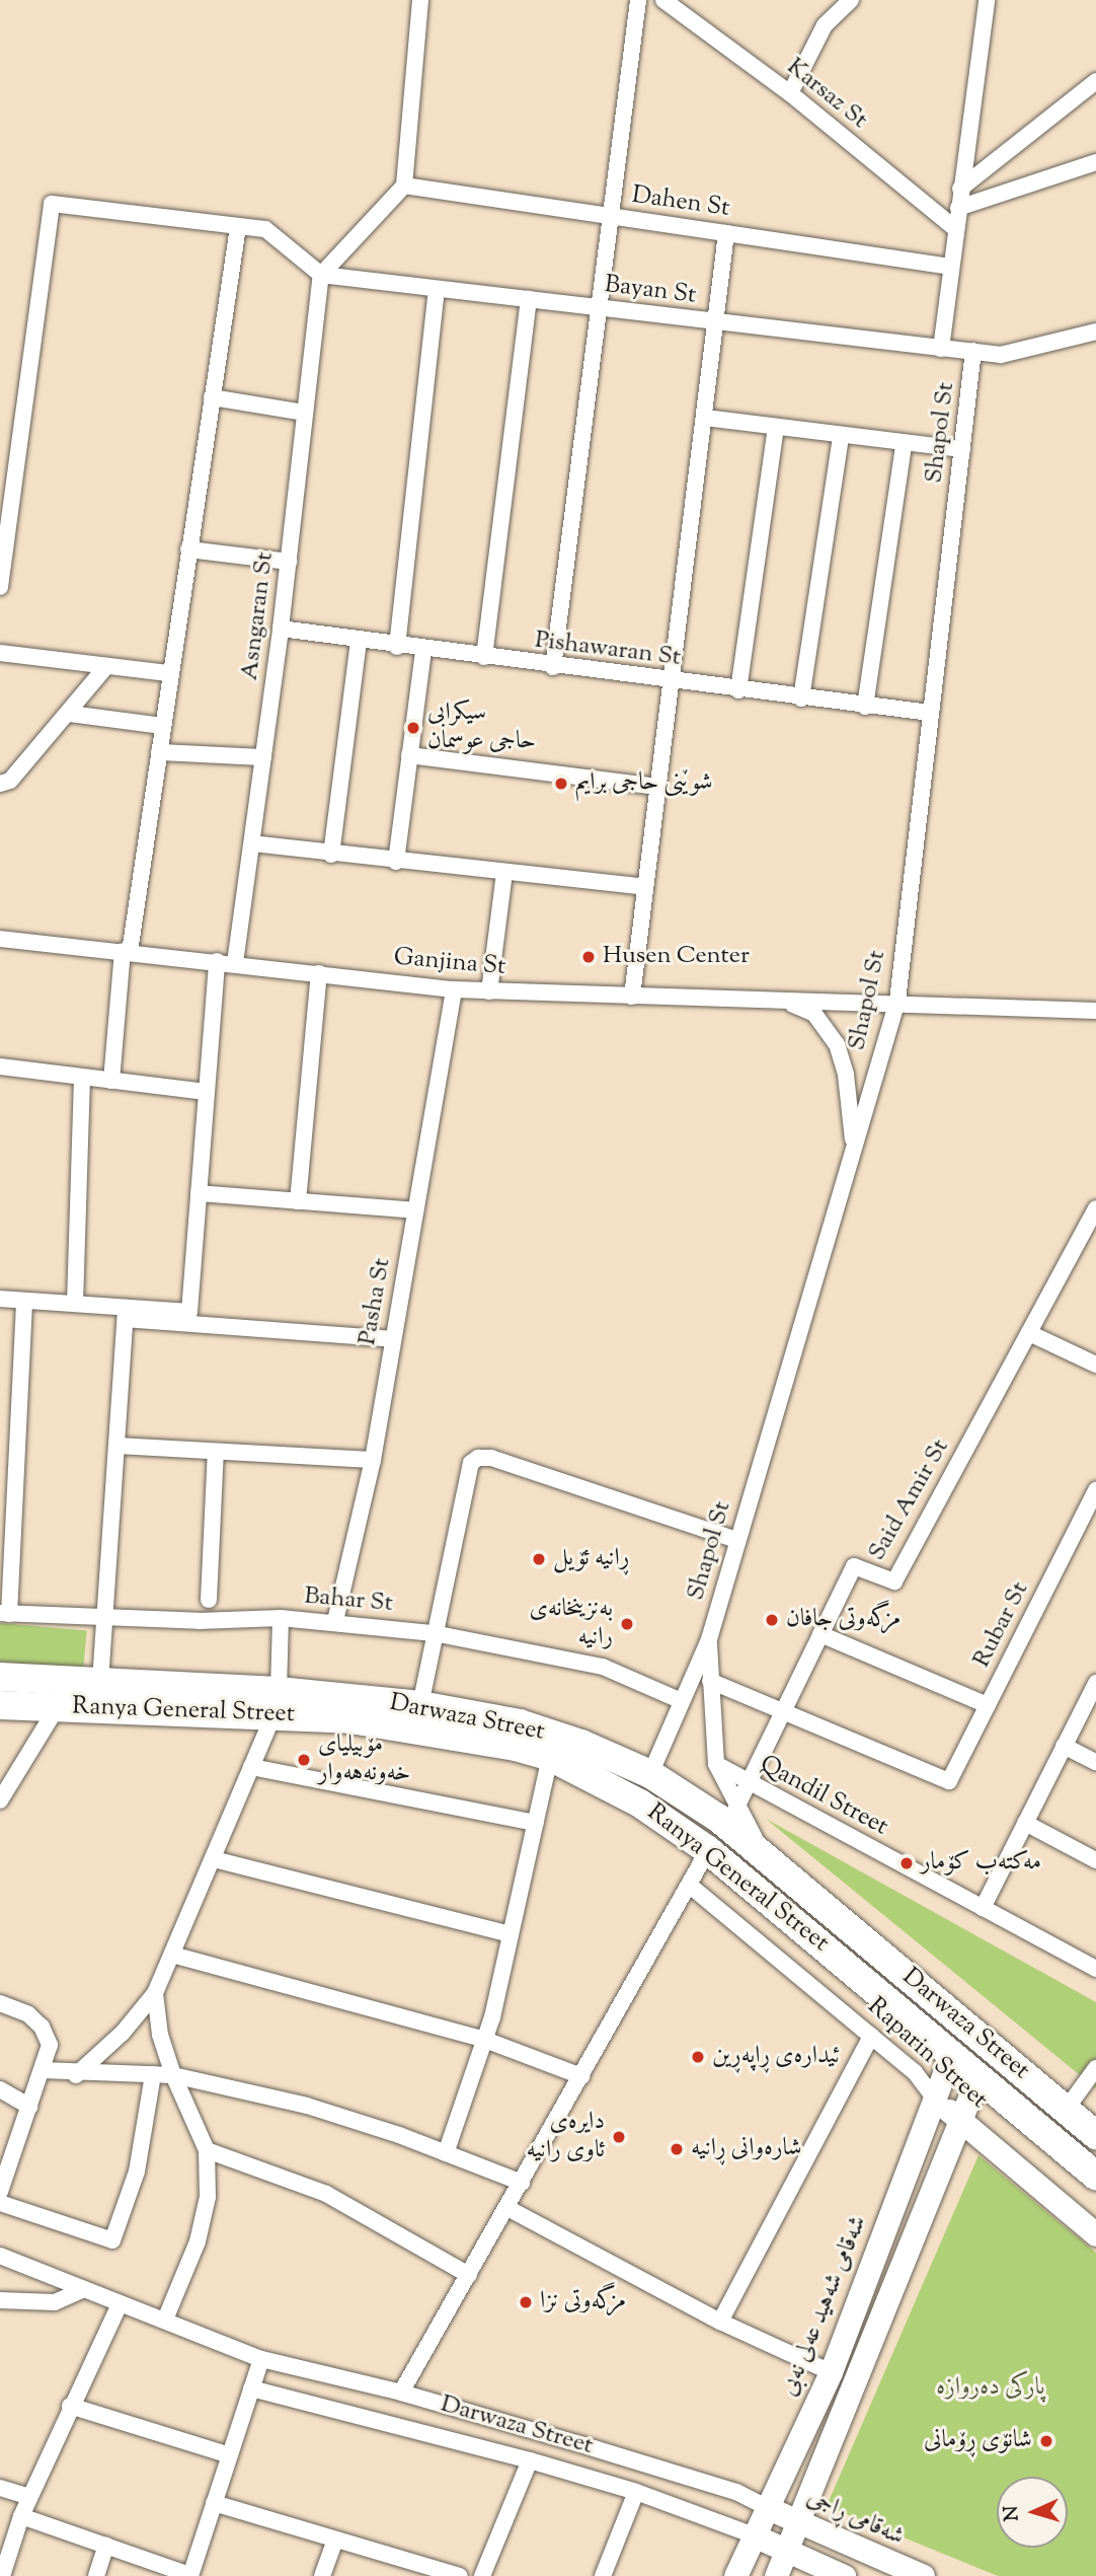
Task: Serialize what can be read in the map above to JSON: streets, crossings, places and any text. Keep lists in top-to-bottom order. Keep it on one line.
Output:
{"streets":{"highway":["Ranya General Street","Darwaza Street"],"main road":["Raparin Street","شەقامی شەهید عەلی نەبی","شەقامی ڕاجی"],"street":["Karsaz St","Dahen St","Bayan St","Shapol St","Asngaran St","Pishawaran St","Ganjina St","Pasha St","Said Amir St","Bahar St","Rubar St","Qandil Street"]},"crossings":[["Bayan St","Shapol St"],["Bayan St","Asngaran St"],["Shapol St","Pishawaran St"],["Shapol St","Ganjina St"],["Asngaran St","Pishawaran St"],["Asngaran St","Ganjina St"],["Ganjina St","Pasha St"],["Pasha St","Bahar St"],["Said Amir St","Rubar St"],["Said Amir St","Qandil Street"],["Ranya General Street","Darwaza Street"],["Ranya General Street","شەقامی شەهید عەلی نەبی"],["Darwaza Street","شەقامی شەهید عەلی نەبی"],["Darwaza Street","شەقامی ڕاجی"],["Raparin Street","شەقامی شەهید عەلی نەبی"],["شەقامی شەهید عەلی نەبی","شەقامی ڕاجی"]],"parks":["پارکی دەروازە"],"places":["سیکرابی حاجی عوسمان","شوێنی حاجی برایم","Husen Center","ڕانیە ئۆیل","مزگەوتی جافان","بەنزینخانەی رانیە","مۆبیلیای خەونەهەوار","مەکتەب کۆمار","ئیدارەی ڕاپەڕین","دایرەی ئاوی رانیە","شارەوانی ڕانیە","مزگەوتی نزا","شانۆی ڕۆمانی"],"north":"left"}
